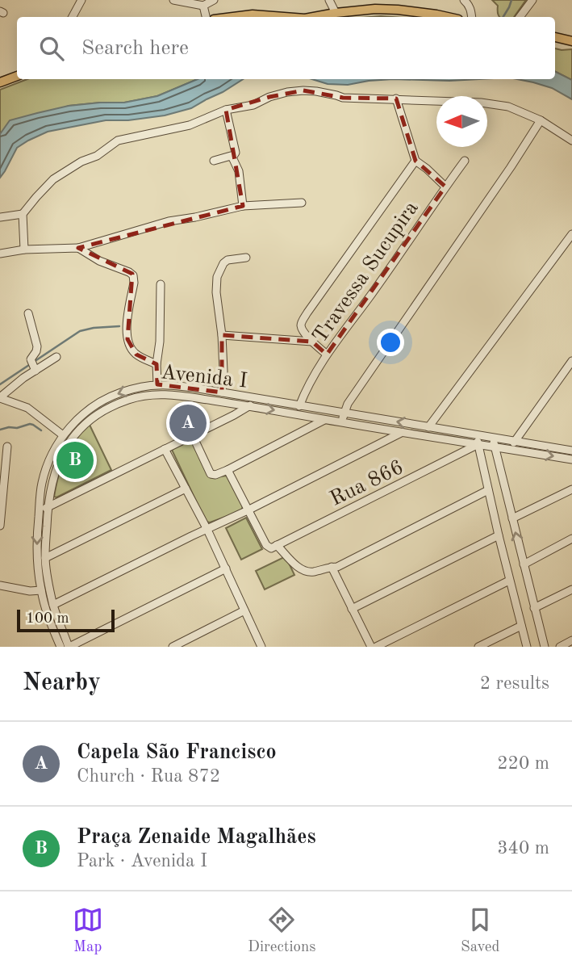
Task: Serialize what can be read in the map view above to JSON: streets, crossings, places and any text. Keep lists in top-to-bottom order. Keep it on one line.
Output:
{"streets":{"street":["Travessa Sucupira","Avenida I","Rua 866"]},"crossings":[["Travessa Sucupira","Avenida I"],["Avenida I","Rua 866"]],"scale_bar":"100 m","north":"left","page":{"search":"Search here","pins":["A","B"],"scale":"100 m","heading":["Nearby","2 results"],"list":[{"mark":"A","name":"Capela São Francisco","note":"Church · Rua 872","value":"220 m"},{"mark":"B","name":"Praça Zenaide Magalhães","note":"Park · Avenida I","value":"340 m"}],"nav":["Map","Directions","Saved"]}}
